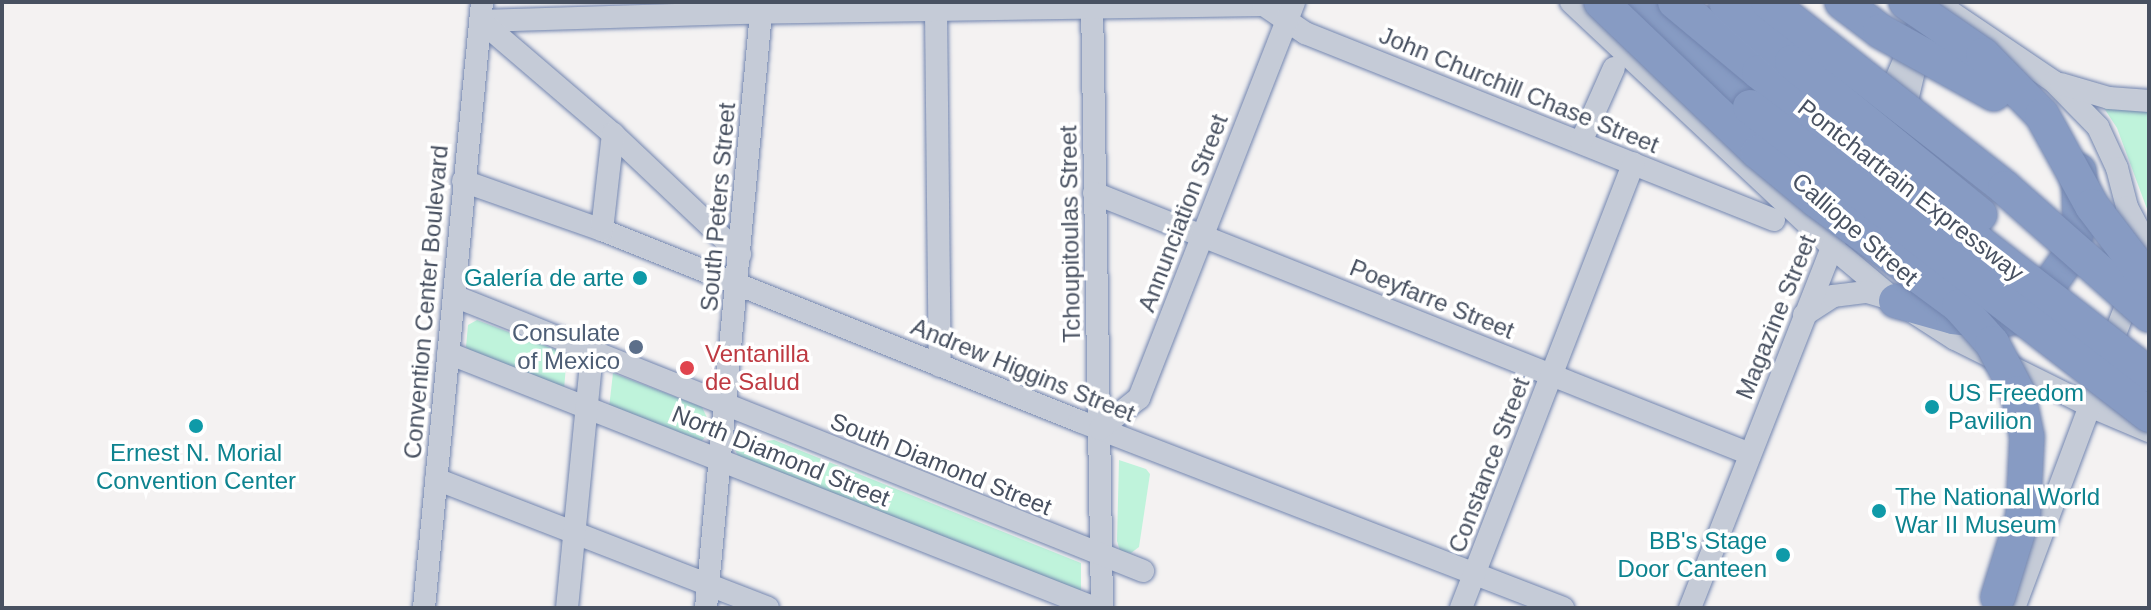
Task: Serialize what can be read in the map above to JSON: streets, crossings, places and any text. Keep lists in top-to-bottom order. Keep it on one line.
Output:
{"streets":{"highway":["Pontchartrain Expressway"],"street":["John Churchill Chase Street","South Peters Street","Annunciation Street","Calliope Street","Tchoupitoulas Street","Poeyfarre Street","Convention Center Boulevard","Magazine Street","Andrew Higgins Street","North Diamond Street","South Diamond Street","Constance Street"]},"crossings":[["John Churchill Chase Street","South Peters Street"],["John Churchill Chase Street","Annunciation Street"],["John Churchill Chase Street","Tchoupitoulas Street"],["John Churchill Chase Street","Convention Center Boulevard"],["John Churchill Chase Street","Constance Street"],["South Peters Street","Andrew Higgins Street"],["South Peters Street","North Diamond Street"],["South Peters Street","South Diamond Street"],["Annunciation Street","Tchoupitoulas Street"],["Annunciation Street","Poeyfarre Street"],["Annunciation Street","Andrew Higgins Street"],["Calliope Street","Magazine Street"],["Tchoupitoulas Street","Poeyfarre Street"],["Tchoupitoulas Street","Andrew Higgins Street"],["Tchoupitoulas Street","South Diamond Street"],["Poeyfarre Street","Magazine Street"],["Poeyfarre Street","Constance Street"],["Convention Center Boulevard","Andrew Higgins Street"],["Convention Center Boulevard","North Diamond Street"],["Convention Center Boulevard","South Diamond Street"],["Andrew Higgins Street","Constance Street"]],"places":["Galería de arte","Consulate of Mexico","Ventanilla de Salud","US Freedom Pavilion","Ernest N. Morial Convention Center","The National World War II Museum","BB's Stage Door Canteen"]}
